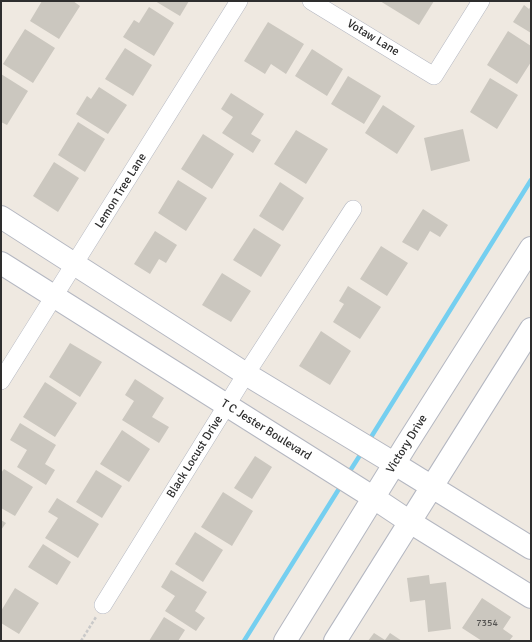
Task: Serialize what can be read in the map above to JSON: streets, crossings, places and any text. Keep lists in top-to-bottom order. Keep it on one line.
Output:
{"streets":{"main road":["T C Jester Boulevard","Victory Drive"],"street":["Votaw Lane","Lemon Tree Lane","Black Locust Drive"]},"crossings":[["Lemon Tree Lane","T C Jester Boulevard"],["T C Jester Boulevard","Victory Drive"],["T C Jester Boulevard","Black Locust Drive"]],"house_numbers":["7354"]}
